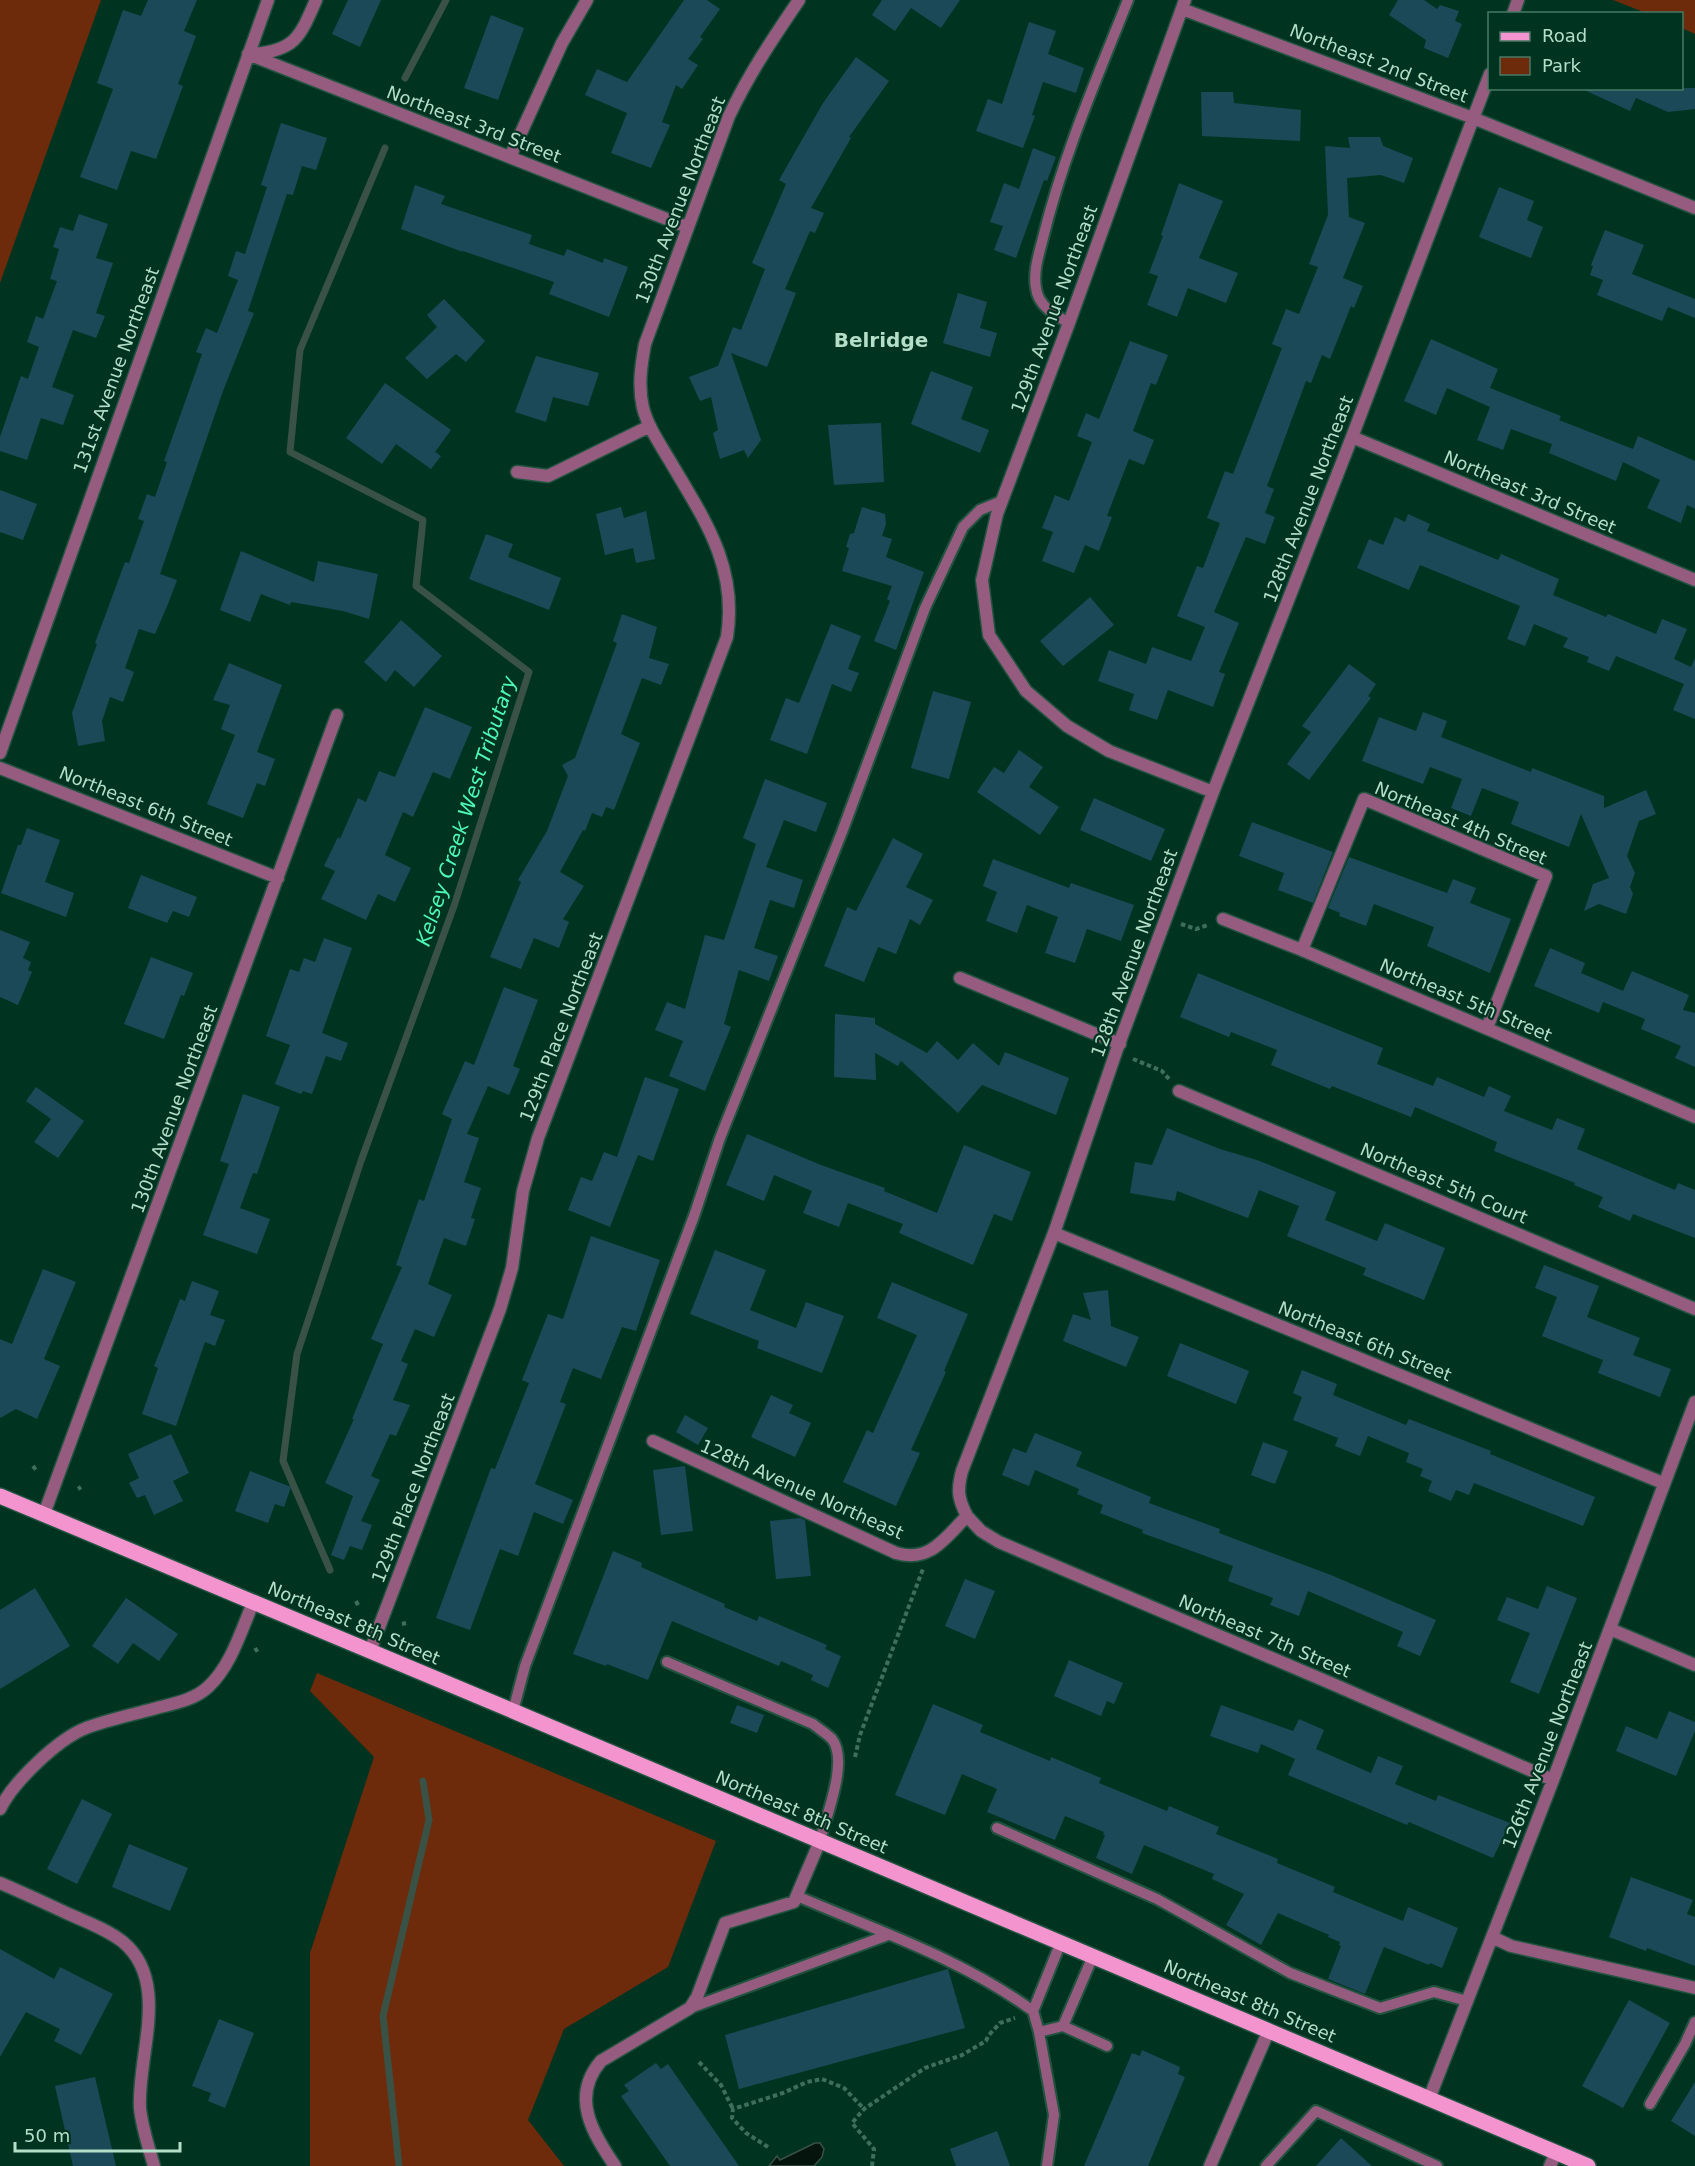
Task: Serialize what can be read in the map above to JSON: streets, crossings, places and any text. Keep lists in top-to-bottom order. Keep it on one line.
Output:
{"streets":{"main road":["Northeast 8th Street"],"street":["Northeast 2nd Street","Northeast 3rd Street","130th Avenue Northeast","129th Avenue Northeast","131st Avenue Northeast","128th Avenue Northeast","Northeast 6th Street","Northeast 4th Street","Northeast 5th Street","129th Place Northeast","Northeast 5th Court","Northeast 7th Street","126th Avenue Northeast"]},"crossings":[["Northeast 2nd Street","129th Avenue Northeast"],["Northeast 2nd Street","128th Avenue Northeast"],["Northeast 3rd Street","130th Avenue Northeast"],["Northeast 3rd Street","131st Avenue Northeast"],["Northeast 3rd Street","128th Avenue Northeast"],["130th Avenue Northeast","Northeast 6th Street"],["130th Avenue Northeast","129th Place Northeast"],["130th Avenue Northeast","Northeast 8th Street"],["129th Avenue Northeast","128th Avenue Northeast"],["128th Avenue Northeast","Northeast 6th Street"],["128th Avenue Northeast","Northeast 7th Street"],["Northeast 6th Street","126th Avenue Northeast"],["Northeast 4th Street","Northeast 5th Street"],["129th Place Northeast","Northeast 8th Street"],["Northeast 8th Street","126th Avenue Northeast"],["Northeast 7th Street","126th Avenue Northeast"]],"districts":["Belridge"],"water":["Kelsey Creek West Tributary"],"legend":["Road","Park"],"scale_bar":"50 m"}
